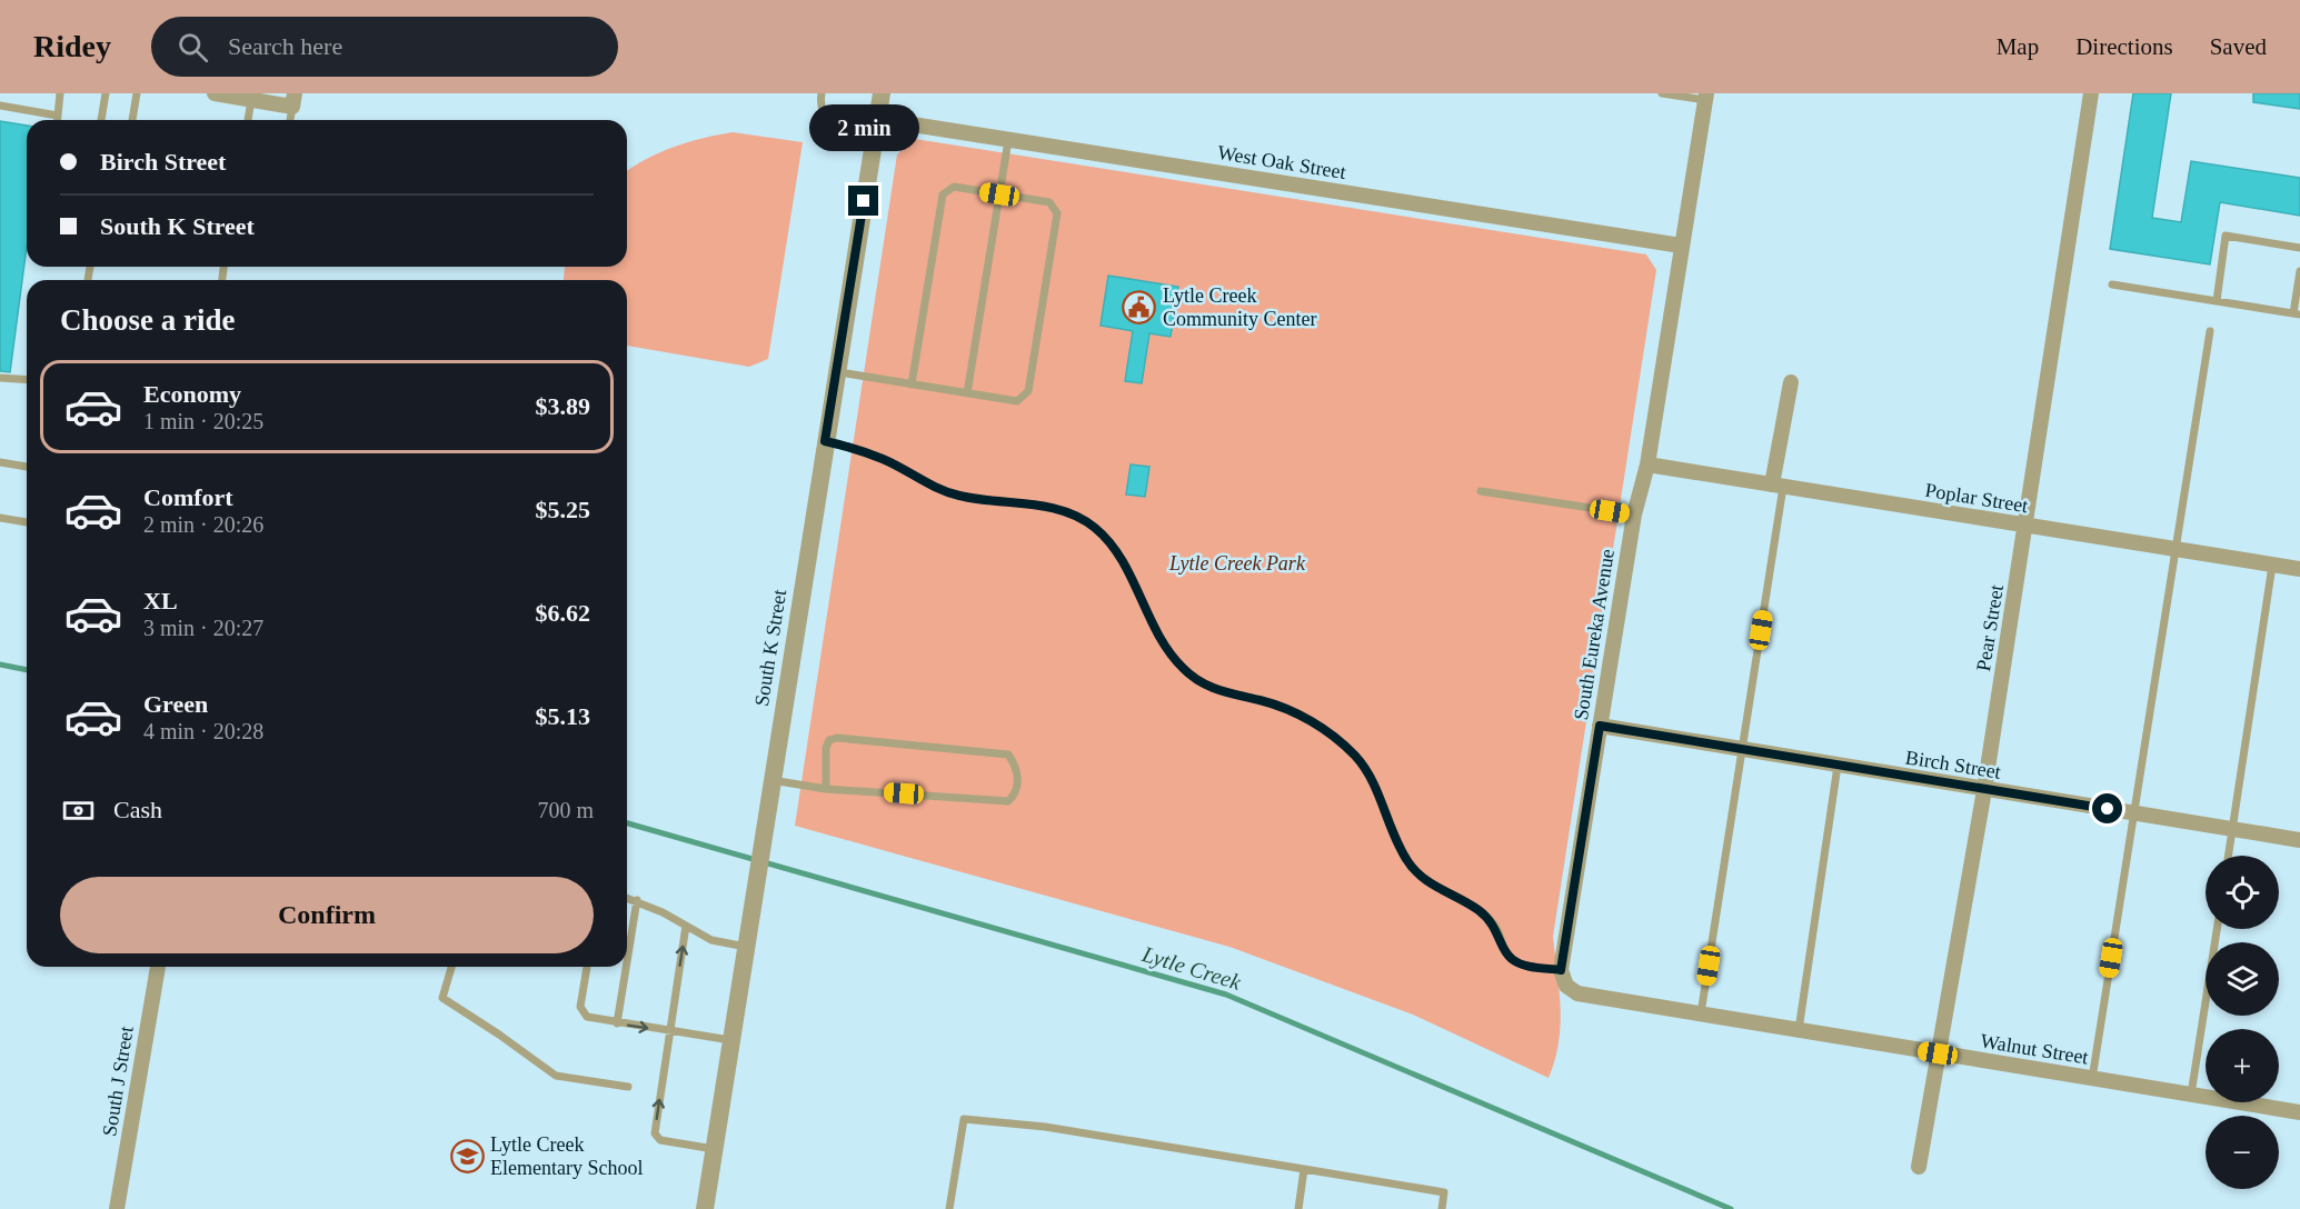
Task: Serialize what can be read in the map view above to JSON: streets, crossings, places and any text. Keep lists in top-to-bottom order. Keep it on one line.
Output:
{"streets":{"street":["West Oak Street","Poplar Street","Pear Street","South Eureka Avenue","South K Street","Birch Street","Walnut Street","South J Street"]},"crossings":[["West Oak Street","South Eureka Avenue"],["West Oak Street","South K Street"],["Poplar Street","Pear Street"],["Poplar Street","South Eureka Avenue"],["Pear Street","Birch Street"],["Pear Street","Walnut Street"],["South Eureka Avenue","Birch Street"],["South Eureka Avenue","Walnut Street"]],"water":["Lytle Creek"],"parks":["Lytle Creek Park"],"places":{"public building":["Lytle Creek Community Center"],"school or university":["Lytle Creek Elementary School"]},"page":{"header":"Ridey","search":"Search here","nav":["Map","Directions","Saved"],"bubble":"2 min","banner":["Birch Street","South K Street"],"heading":"Choose a ride","list":[{"name":"Economy","note":"1 min · 20:25","value":"$3.89"},{"name":"Comfort","note":"2 min · 20:26","value":"$5.25"},{"name":"XL","note":"3 min · 20:27","value":"$6.62"},{"name":"Green","note":"4 min · 20:28","value":"$5.13"}],"pay":["Cash","700 m"],"map_buttons":["+","−"],"buttons":"Confirm"}}
